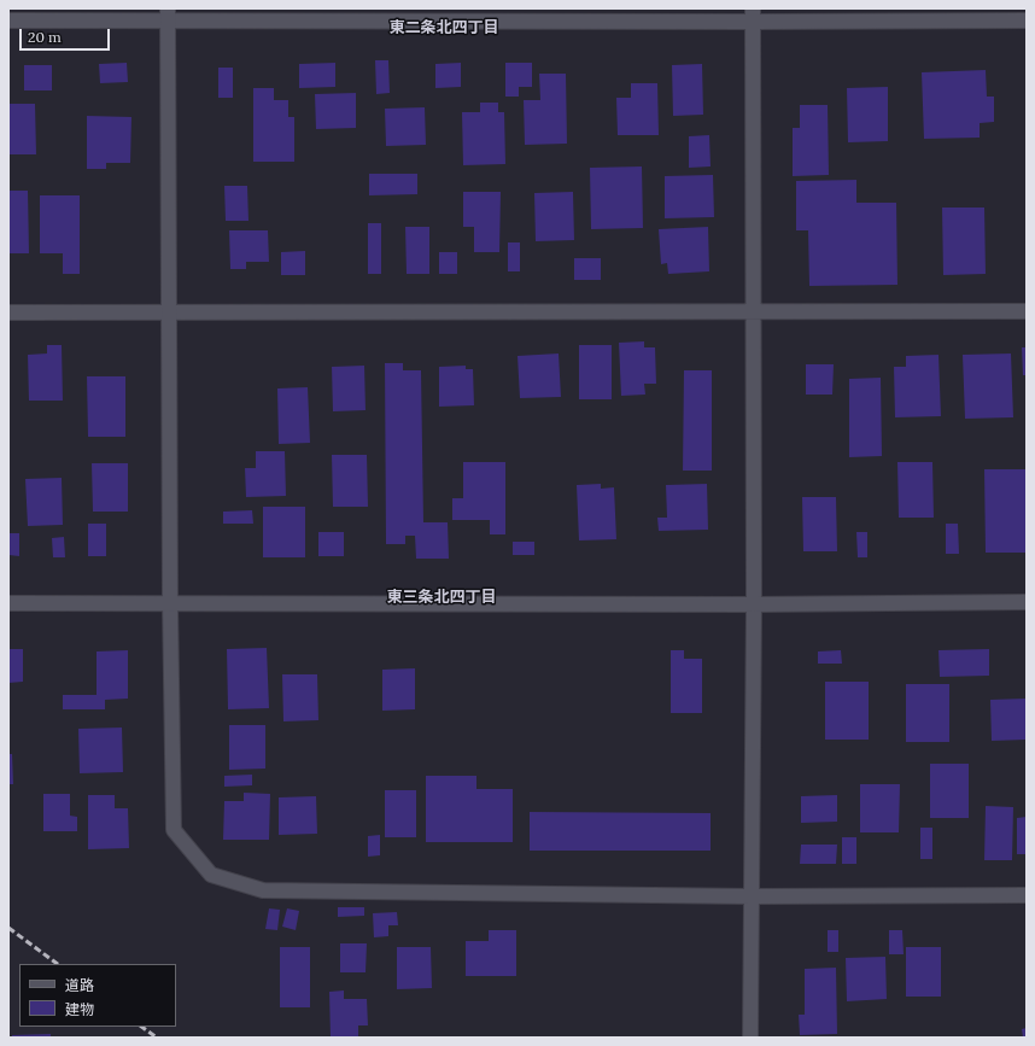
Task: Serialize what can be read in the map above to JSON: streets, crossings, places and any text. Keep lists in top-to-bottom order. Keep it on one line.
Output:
{"districts":["東二条北四丁目","東三条北四丁目"],"legend":["道路","建物"],"scale_bar":"20 m"}
